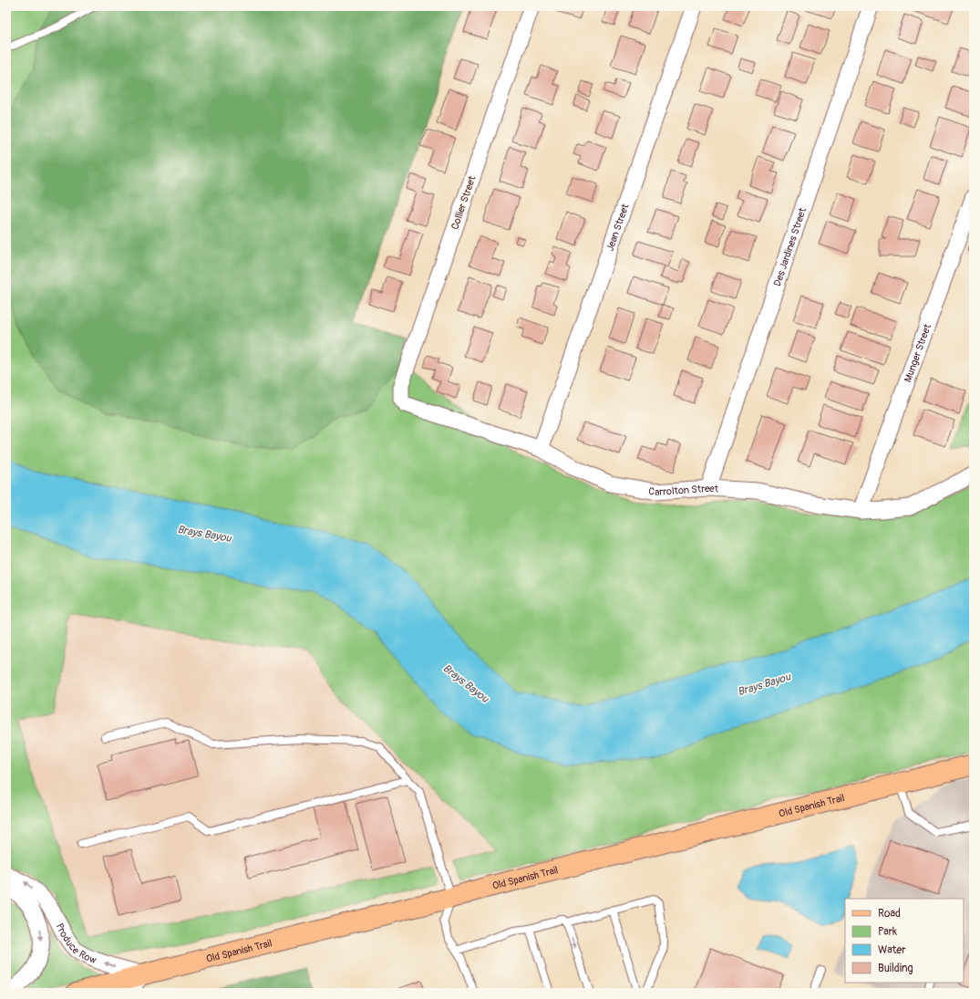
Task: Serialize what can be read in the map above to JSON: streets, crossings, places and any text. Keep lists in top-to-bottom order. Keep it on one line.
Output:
{"streets":{"main road":["Old Spanish Trail"],"street":["Collier Street","Jean Street","Des Jardines Street","Munger Street","Carrolton Street","Produce Row"]},"crossings":[["Collier Street","Carrolton Street"],["Jean Street","Carrolton Street"],["Des Jardines Street","Carrolton Street"],["Munger Street","Carrolton Street"],["Old Spanish Trail","Produce Row"]],"water":["Brays Bayou"],"legend":["Road","Park","Water","Building"]}
